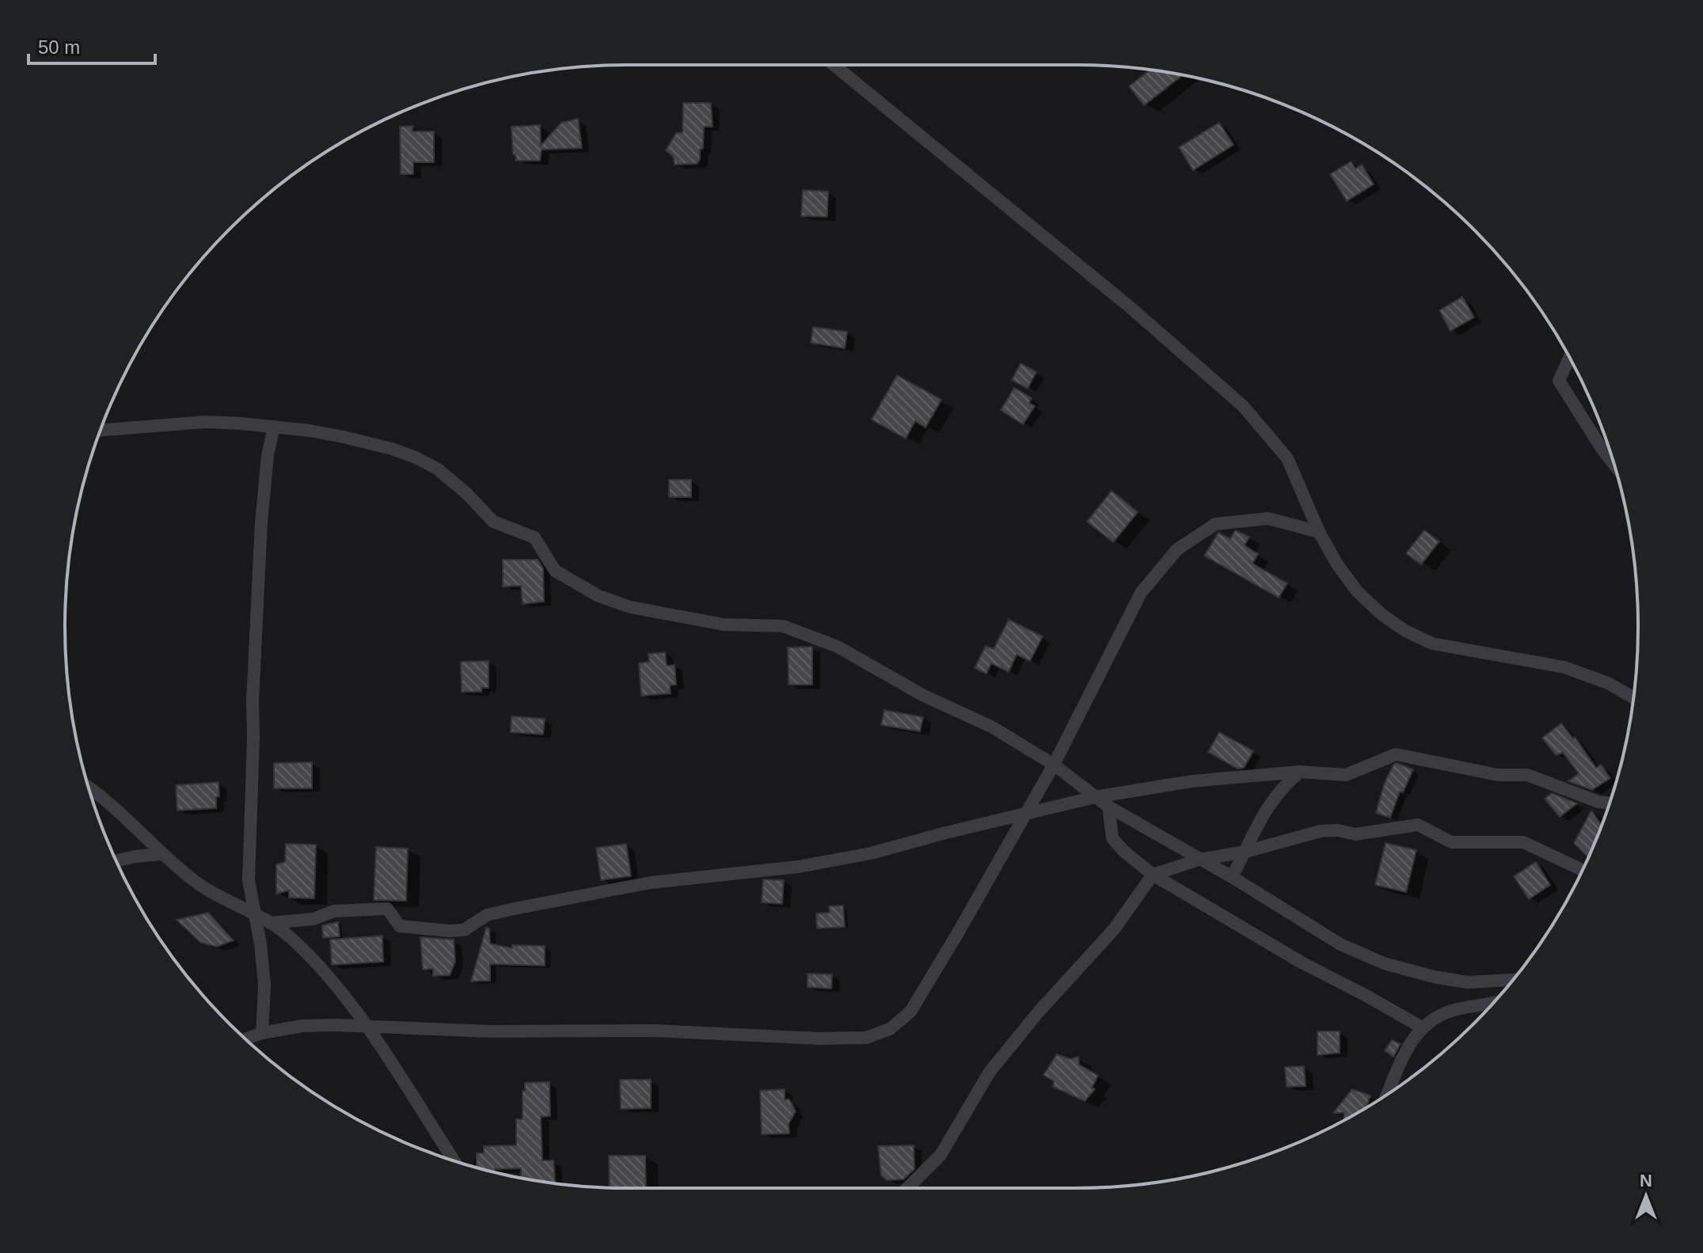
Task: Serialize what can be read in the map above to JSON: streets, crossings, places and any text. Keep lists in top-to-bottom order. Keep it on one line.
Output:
{"scale_bar":"50 m","north":"top"}
